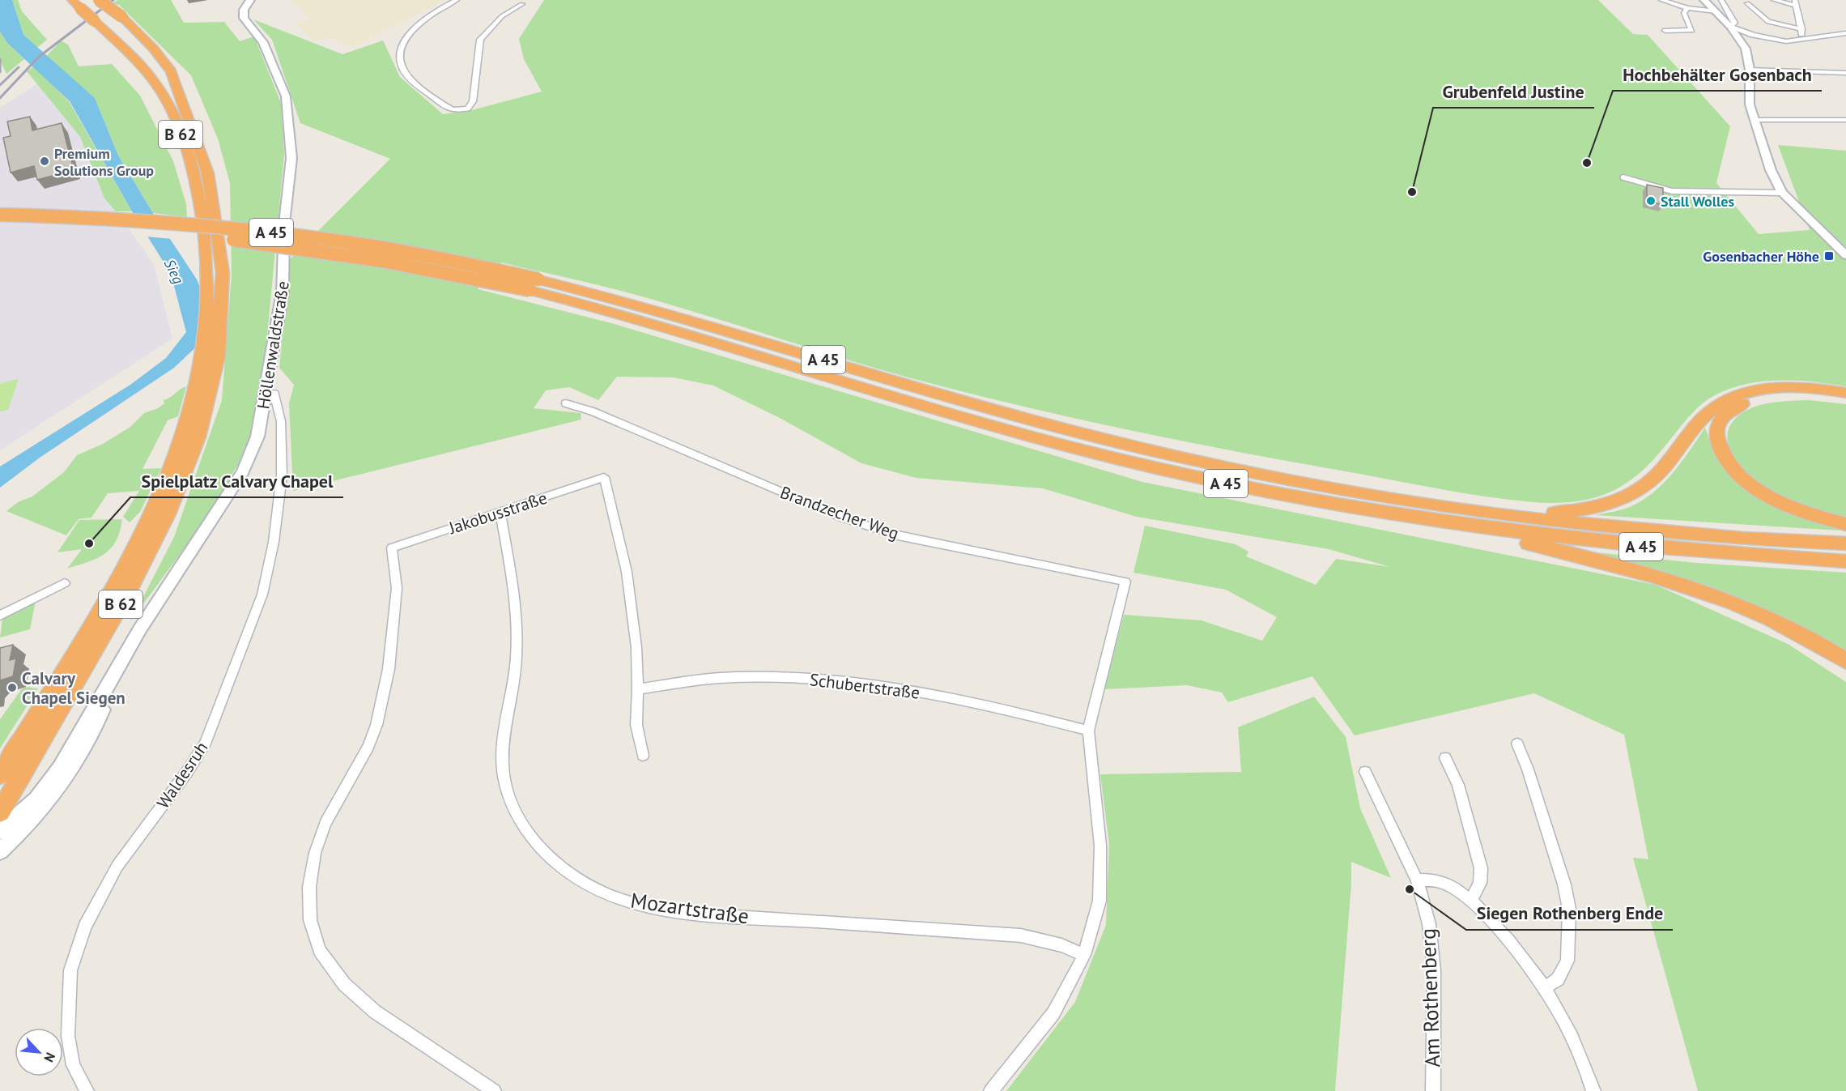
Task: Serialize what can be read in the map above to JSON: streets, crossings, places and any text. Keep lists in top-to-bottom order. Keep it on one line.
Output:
{"streets":{"highway":["B 62","A 45"],"street":["Höllenwaldstraße","Jakobusstraße","Brandzecher Weg","Schubertstraße","Waldesruh","Mozartstraße","Am Rothenberg"]},"crossings":[["B 62","Höllenwaldstraße"],["Höllenwaldstraße","Waldesruh"],["Jakobusstraße","Schubertstraße"],["Jakobusstraße","Mozartstraße"],["Brandzecher Weg","Schubertstraße"]],"water":["Sieg"],"places":{"other":["Premium Solutions Group","Hochbehälter Gosenbach","Grubenfeld Justine","Stall Wolles","Spielplatz Calvary Chapel","Calvary Chapel Siegen","Siegen Rothenberg Ende"],"transit":["Gosenbacher Höhe"]},"north":"bottom right"}
